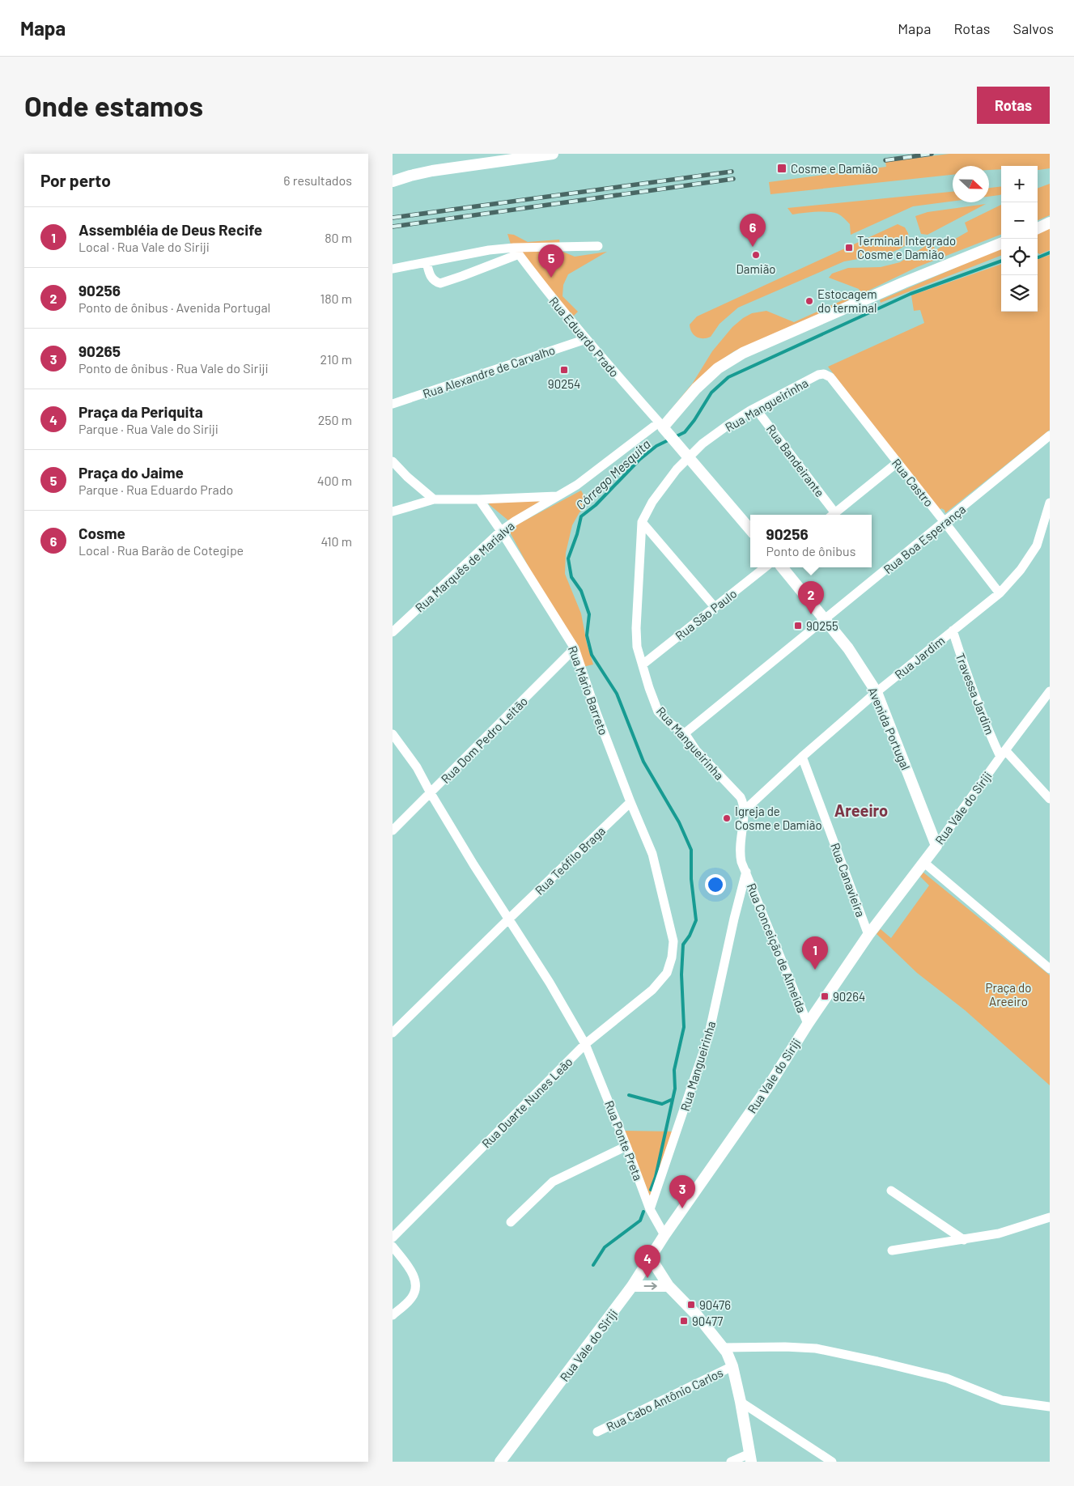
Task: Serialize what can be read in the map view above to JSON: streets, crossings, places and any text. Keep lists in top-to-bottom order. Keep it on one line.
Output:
{"streets":{"street":["Rua Eduardo Prado","Rua Alexandre de Carvalho","Rua Mangueirinha","Rua Bandeirante","Rua Castro","Rua Boa Esperança","Rua Marquês de Marialva","Rua São Paulo","Rua Jardim","Rua Mário Barreto","Travessa Jardim","Avenida Portugal","Rua Dom Pedro Leitão","Rua Vale do Siriji","Rua Teófilo Braga","Rua Canavieira","Rua Conceição de Almeida","Rua Duarte Nunes Leão","Rua Ponte Preta","Rua Cabo Antônio Carlos"]},"crossings":[["Rua Eduardo Prado","Rua Alexandre de Carvalho"],["Rua Eduardo Prado","Rua Marquês de Marialva"],["Rua Mangueirinha","Rua Bandeirante"],["Rua Mangueirinha","Rua Castro"],["Rua Mangueirinha","Rua Boa Esperança"],["Rua Mangueirinha","Rua São Paulo"],["Rua Mangueirinha","Rua Jardim"],["Rua Mangueirinha","Rua Conceição de Almeida"],["Rua Mangueirinha","Rua Ponte Preta"],["Rua Castro","Rua Boa Esperança"],["Rua Castro","Rua Jardim"],["Rua Boa Esperança","Avenida Portugal"],["Rua Marquês de Marialva","Rua Mário Barreto"],["Rua Jardim","Travessa Jardim"],["Rua Jardim","Avenida Portugal"],["Rua Jardim","Rua Canavieira"],["Rua Mário Barreto","Rua Dom Pedro Leitão"],["Rua Mário Barreto","Rua Teófilo Braga"],["Rua Mário Barreto","Rua Duarte Nunes Leão"],["Travessa Jardim","Rua Vale do Siriji"],["Avenida Portugal","Rua Vale do Siriji"],["Rua Vale do Siriji","Rua Canavieira"],["Rua Vale do Siriji","Rua Conceição de Almeida"],["Rua Vale do Siriji","Rua Ponte Preta"],["Rua Duarte Nunes Leão","Rua Ponte Preta"]],"districts":["Areeiro"],"water":["Córrego Mesquita"],"parks":["Praça do Areeiro"],"places":{"transit":["Cosme e Damião","Terminal Integrado Cosme e Damião","90254","90255","90264","90476","90477"],"other":["Damião","Estocagem do terminal","Igreja de Cosme e Damião"]},"north":"right","page":{"header":"Mapa","nav":["Mapa","Rotas","Salvos"],"buttons":"Rotas","title":"Onde estamos","heading":["Por perto","6 resultados"],"map_buttons":["+","−"],"list":[{"mark":"1","name":"Assembléia de Deus Recife","note":"Local · Rua Vale do Siriji","value":"80 m"},{"mark":"2","name":"90256","note":"Ponto de ônibus · Avenida Portugal","value":"180 m"},{"mark":"3","name":"90265","note":"Ponto de ônibus · Rua Vale do Siriji","value":"210 m"},{"mark":"4","name":"Praça da Periquita","note":"Parque · Rua Vale do Siriji","value":"250 m"},{"mark":"5","name":"Praça do Jaime","note":"Parque · Rua Eduardo Prado","value":"400 m"},{"mark":"6","name":"Cosme","note":"Local · Rua Barão de Cotegipe","value":"410 m"}],"pins":["6","5","2","1","3","4"],"popup":["90256","Ponto de ônibus"]}}
